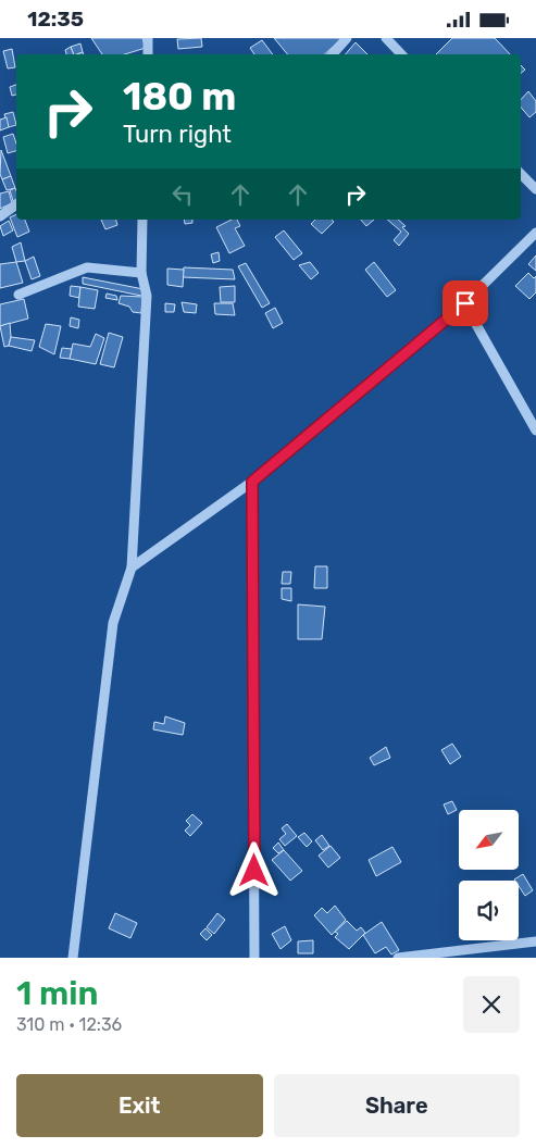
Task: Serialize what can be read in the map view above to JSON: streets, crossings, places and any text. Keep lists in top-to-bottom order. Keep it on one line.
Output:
{"north":"bottom left","page":{"status":"12:35","turn":["180 m","Turn right"],"heading":["1 min","310 m · 12:36"],"buttons":["Exit","Share"]}}
